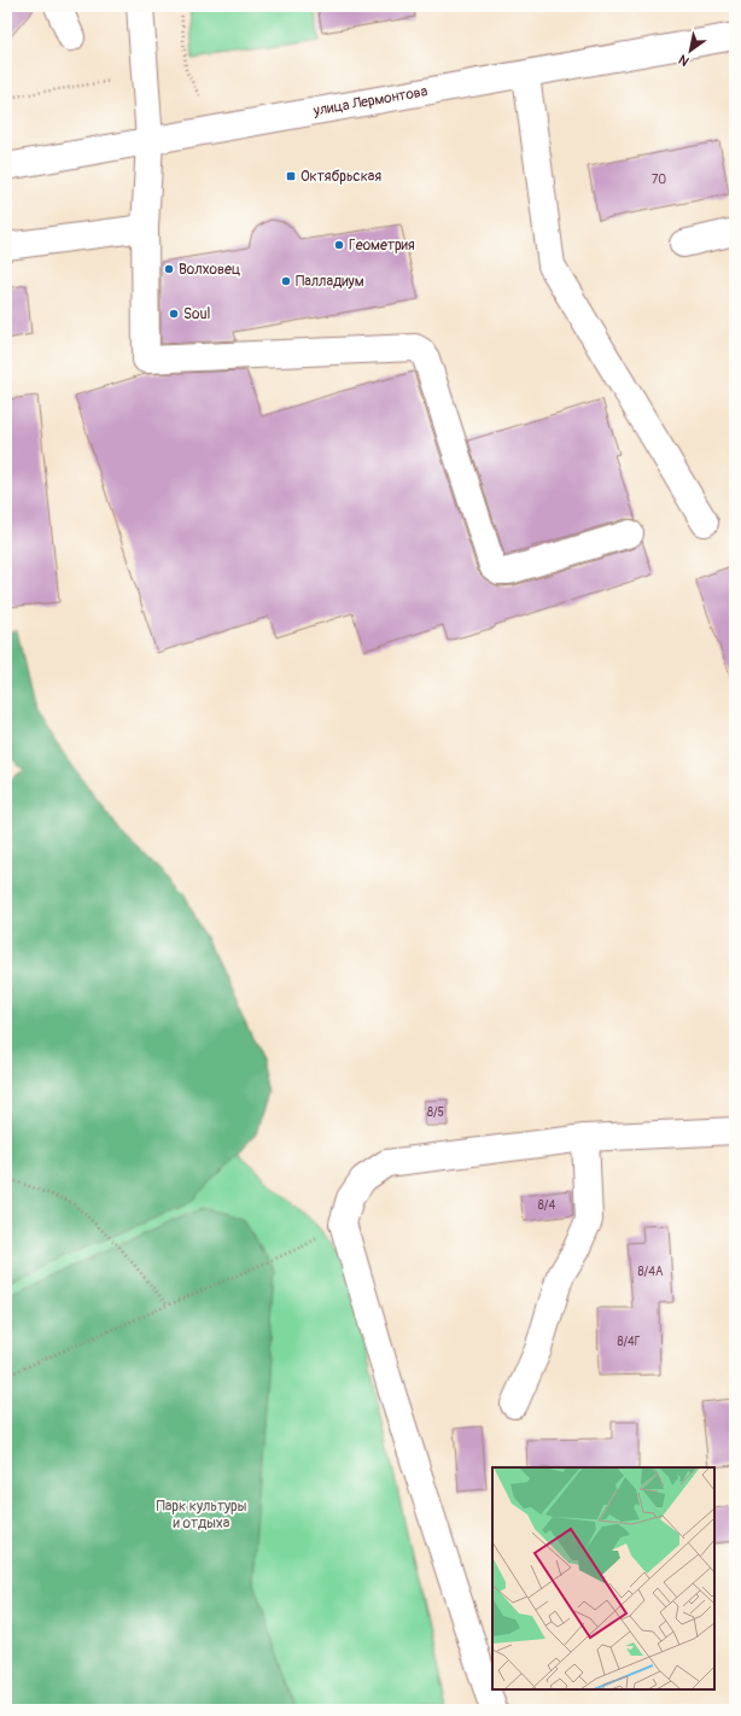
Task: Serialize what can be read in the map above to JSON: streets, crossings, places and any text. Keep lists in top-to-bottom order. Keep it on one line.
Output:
{"streets":{"main road":["улица Лермонтова"]},"parks":["Парк культуры и отдыха"],"places":{"transit":["Октябрьская"],"other":["Геометрия","Волховец","Палладиум","Soul"]},"house_numbers":["70","8/5","8/4","8/4А","8/4Г"],"north":"bottom left"}
